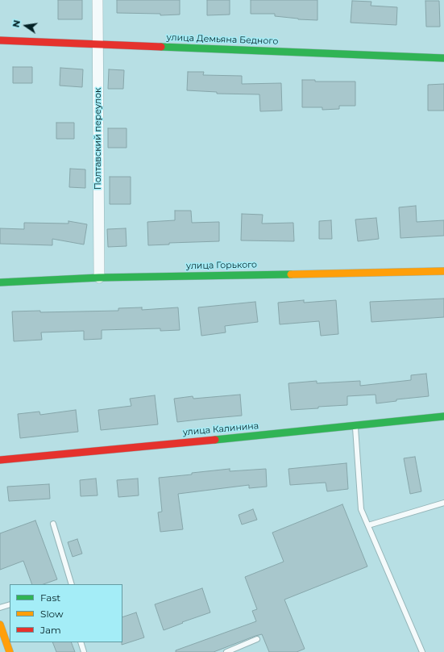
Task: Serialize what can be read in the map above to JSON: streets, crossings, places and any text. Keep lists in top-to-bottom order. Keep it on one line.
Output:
{"streets":{"street":["улица Демьяна Бедного","Полтавский переулок","улица Горького","улица Калинина"]},"crossings":[["улица Демьяна Бедного","Полтавский переулок"],["Полтавский переулок","улица Горького"]],"legend":["Fast","Slow","Jam"],"north":"left"}
